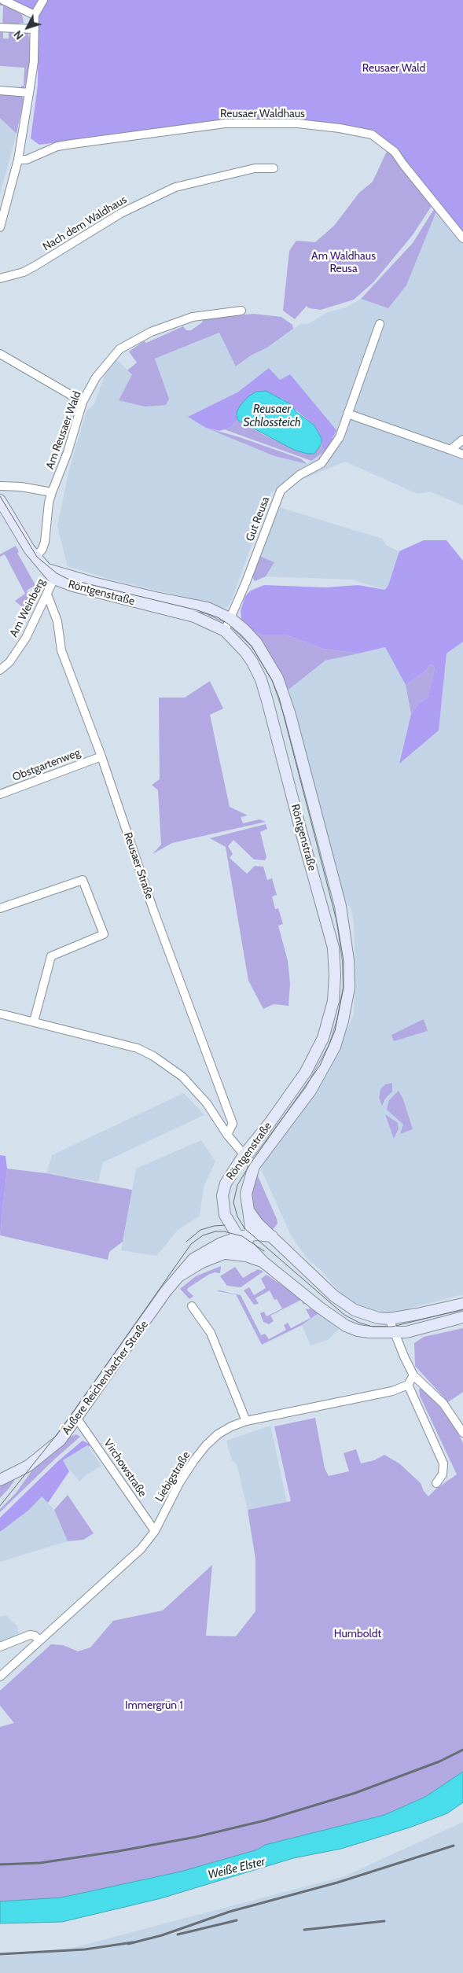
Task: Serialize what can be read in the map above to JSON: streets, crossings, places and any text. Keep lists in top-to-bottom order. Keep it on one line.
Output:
{"streets":{"street":["Reusaer Waldhaus","Nach dem Waldhaus","Am Reusaer Wald","Gut Reusa","Röntgenstraße","Am Weinberg","Obstgartenweg","Reusaer Straße","Äußere Reichenbacher Straße","Virchowstraße","Liebigstraße"]},"crossings":[["Gut Reusa","Röntgenstraße"],["Röntgenstraße","Am Weinberg"],["Röntgenstraße","Äußere Reichenbacher Straße"],["Am Weinberg","Reusaer Straße"],["Obstgartenweg","Reusaer Straße"],["Äußere Reichenbacher Straße","Virchowstraße"],["Virchowstraße","Liebigstraße"]],"water":["Reusaer Schlossteich","Weiße Elster"],"parks":["Reusaer Wald","Am Waldhaus Reusa","Humboldt","Immergrün 1"],"north":"bottom left"}
